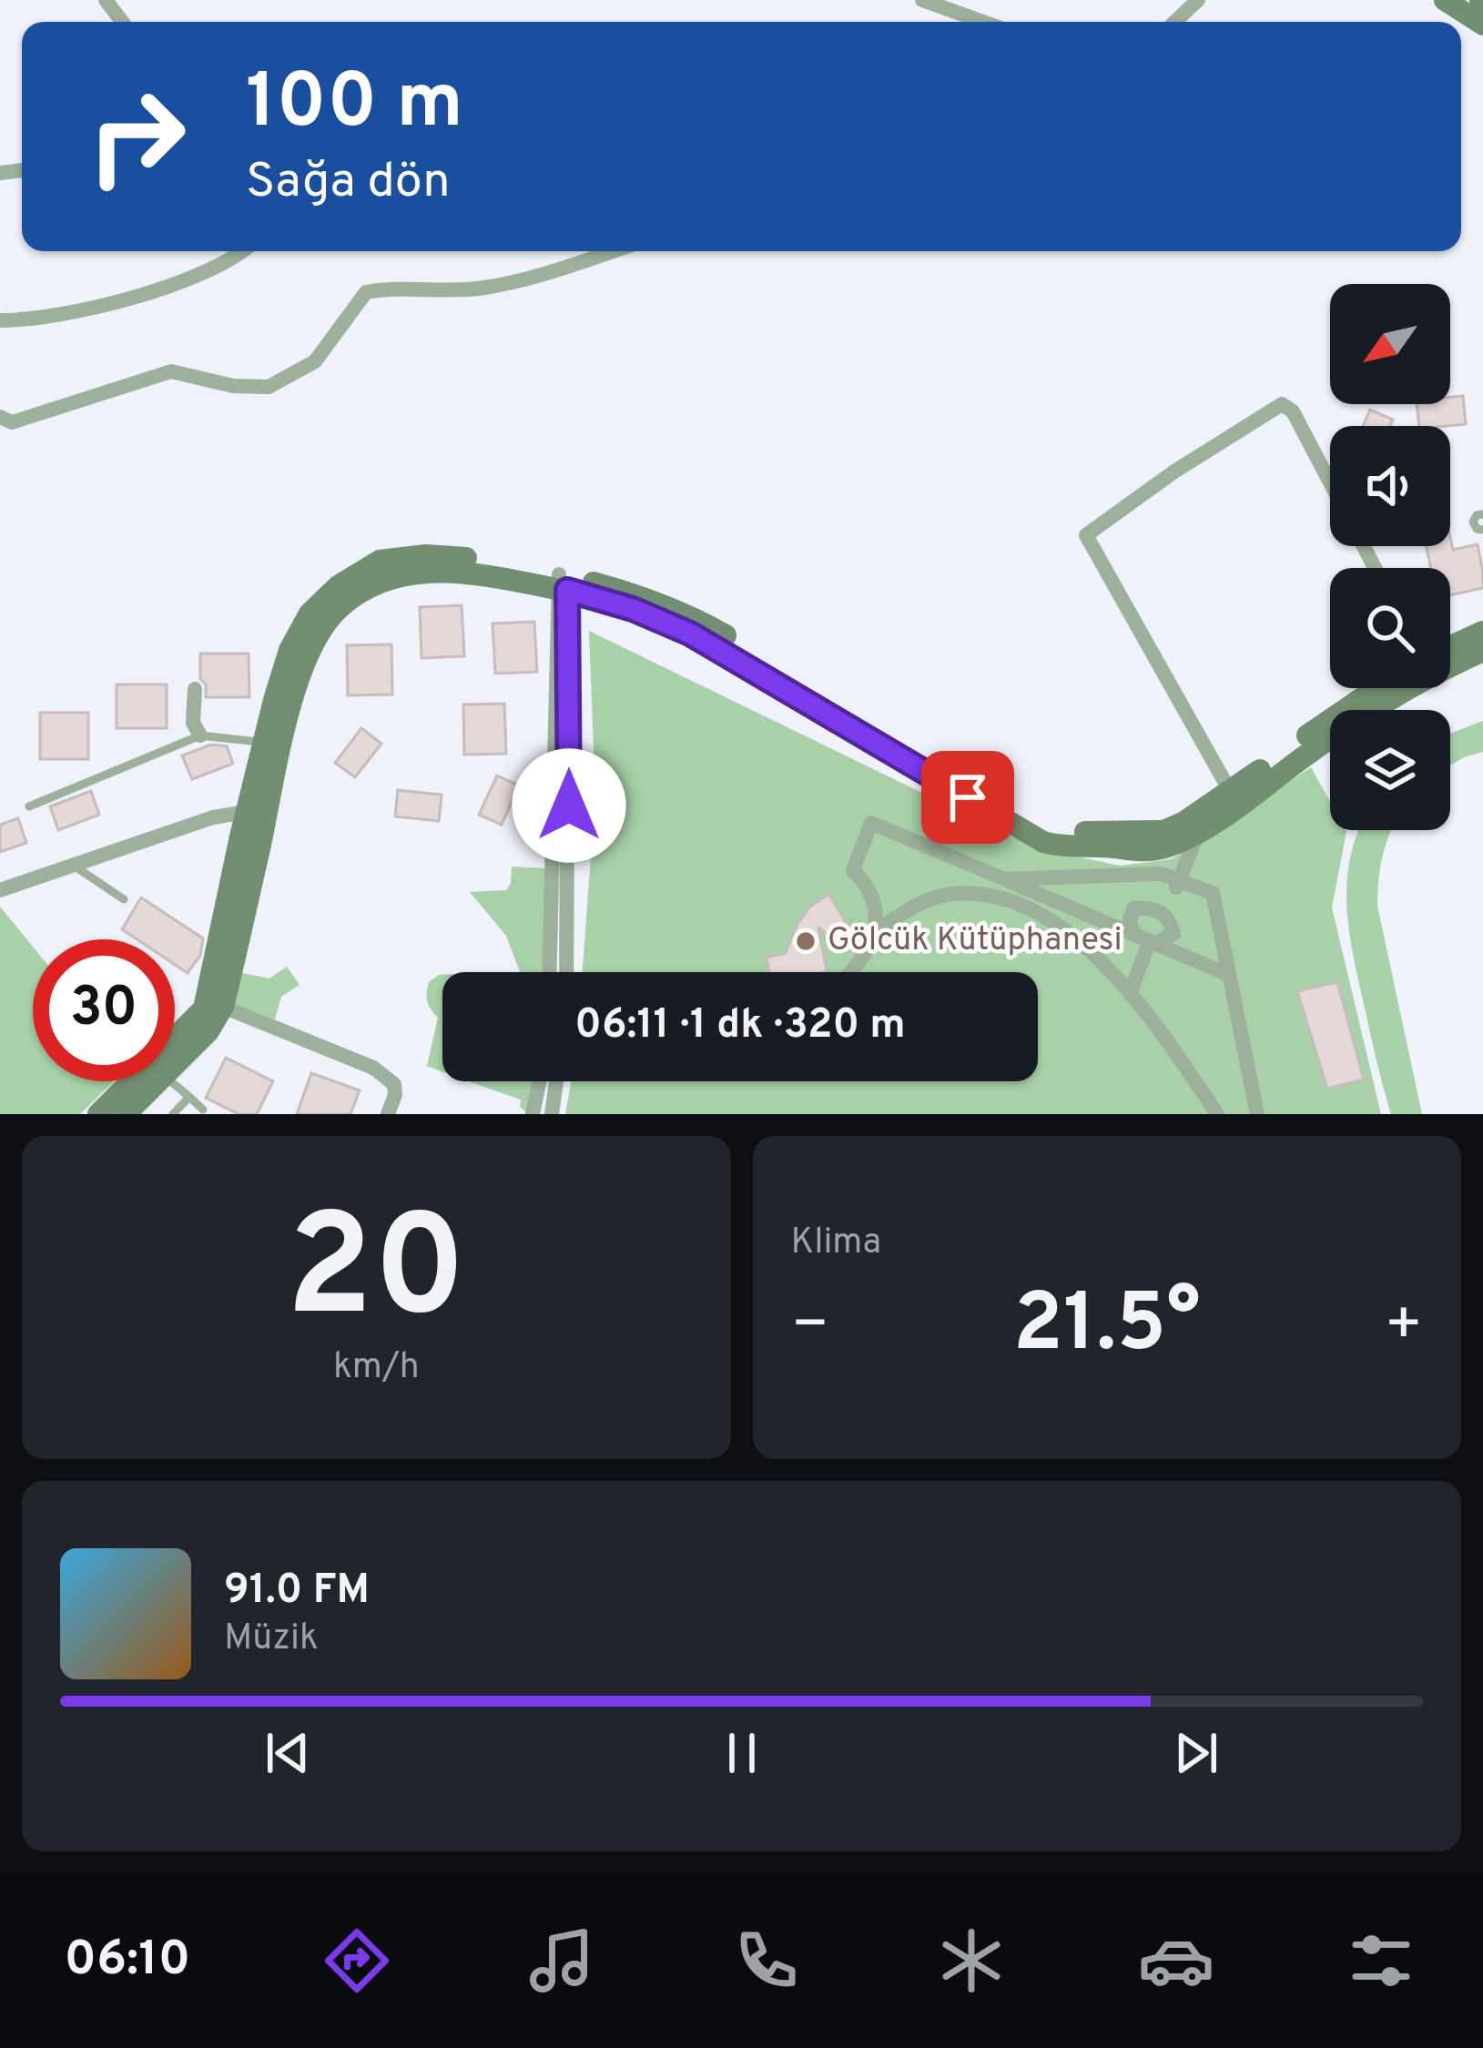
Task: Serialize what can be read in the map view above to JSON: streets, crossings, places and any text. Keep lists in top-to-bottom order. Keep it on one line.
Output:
{"places":["Gölcük Kütüphanesi"],"north":"bottom left","page":{"turn":["100 m","Sağa dön"],"limit":"30","trip":"06:11 · 1 dk · 320 m","tile":[["20","km/h"],"Klima"],"heat":["−","21.5°","+"],"song":["91.0 FM","Müzik"],"tabs":"06:10"}}
